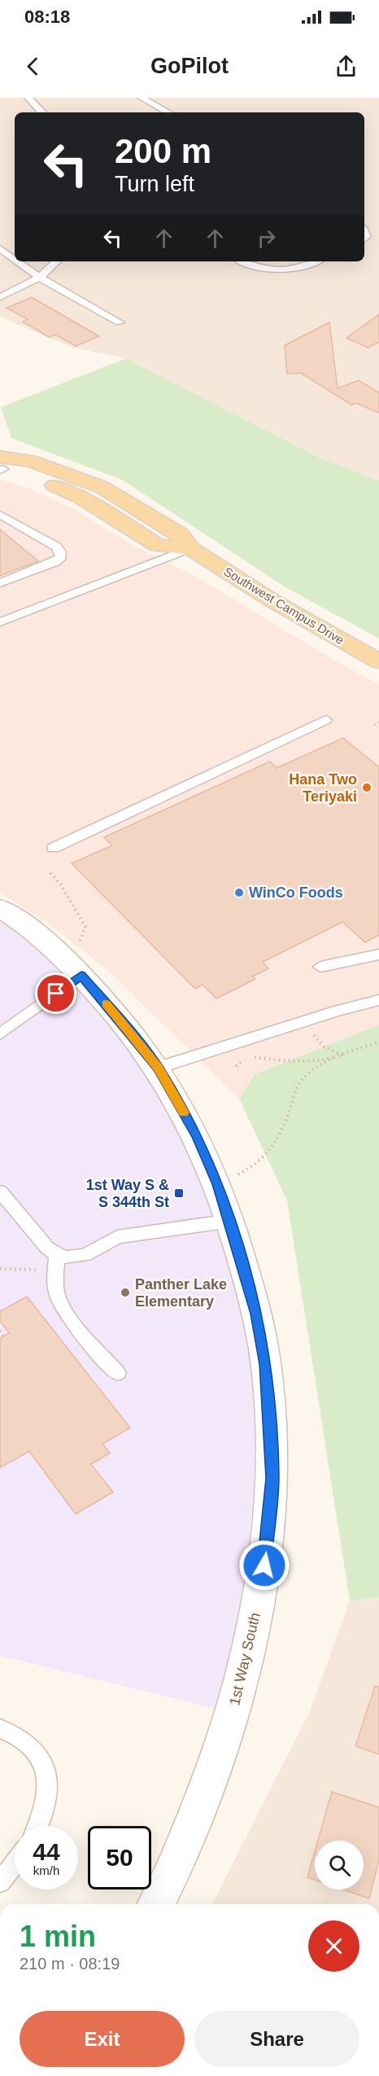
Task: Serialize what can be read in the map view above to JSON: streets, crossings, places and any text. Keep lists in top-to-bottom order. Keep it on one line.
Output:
{"streets":{"main road":["Southwest Campus Drive","1st Way South"]},"places":{"other":["Hana Two Teriyaki","WinCo Foods","Panther Lake Elementary"],"transit":["1st Way S & S 344th St"]},"page":{"status":"08:18","header":"GoPilot","turn":["200 m","Turn left"],"speed":"44 km/h","limit":"50","heading":["1 min","210 m · 08:19"],"buttons":["Exit","Share"]}}
